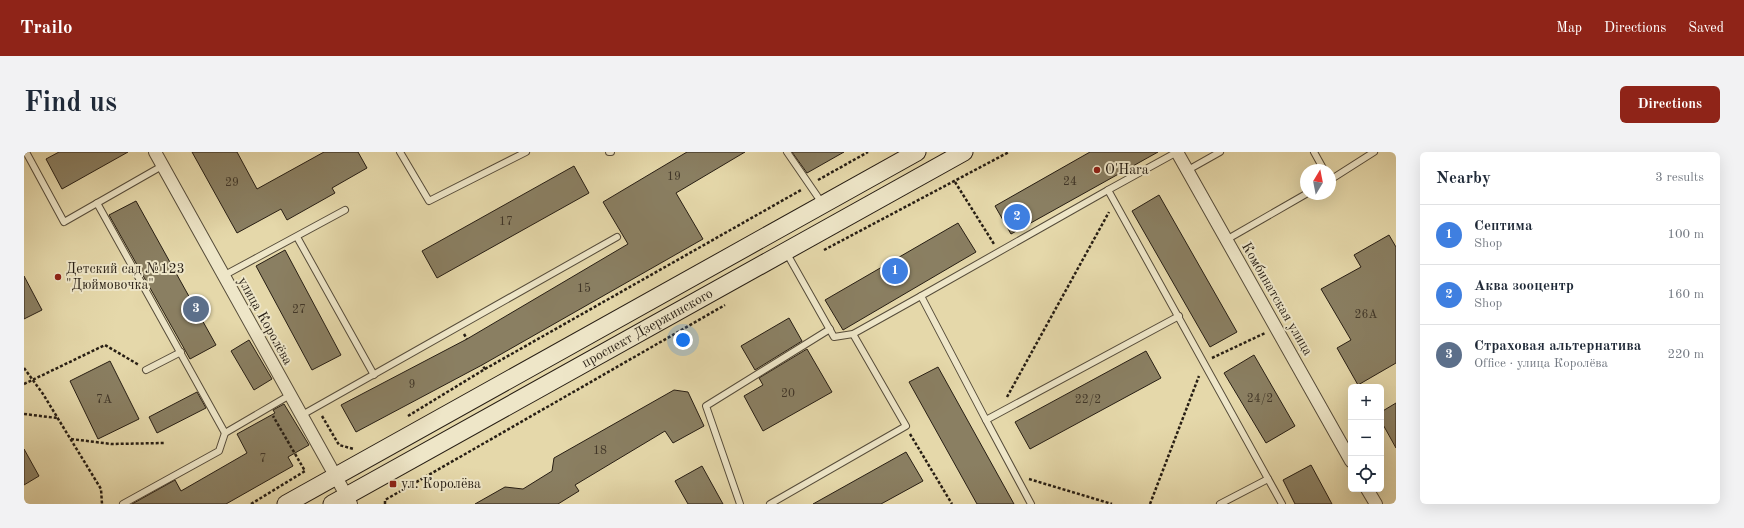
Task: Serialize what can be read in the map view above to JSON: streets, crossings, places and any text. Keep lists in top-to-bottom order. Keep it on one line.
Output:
{"streets":{"main road":["проспект Дзержинского"],"street":["Комбинатская улица","улица Королёва"]},"crossings":[["улица Королёва","проспект Дзержинского"]],"places":{"other":["O'Hara","Детский сад №123 \"Дюймовочка\""],"transit":["ул. Королёва"]},"house_numbers":["19","24","29","17","15","27","26А","9","20","24/2","7А","22/2","18","7"],"north":"top","page":{"header":"Trailo","nav":["Map","Directions","Saved"],"buttons":"Directions","title":"Find us","heading":["Nearby","3 results"],"pins":["2","1","3"],"list":[{"mark":"1","name":"Септима","note":"Shop","value":"100 m"},{"mark":"2","name":"Аква зооцентр","note":"Shop","value":"160 m"},{"mark":"3","name":"Страховая альтернатива","note":"Office · улица Королёва","value":"220 m"}],"map_buttons":["+","−"]}}
